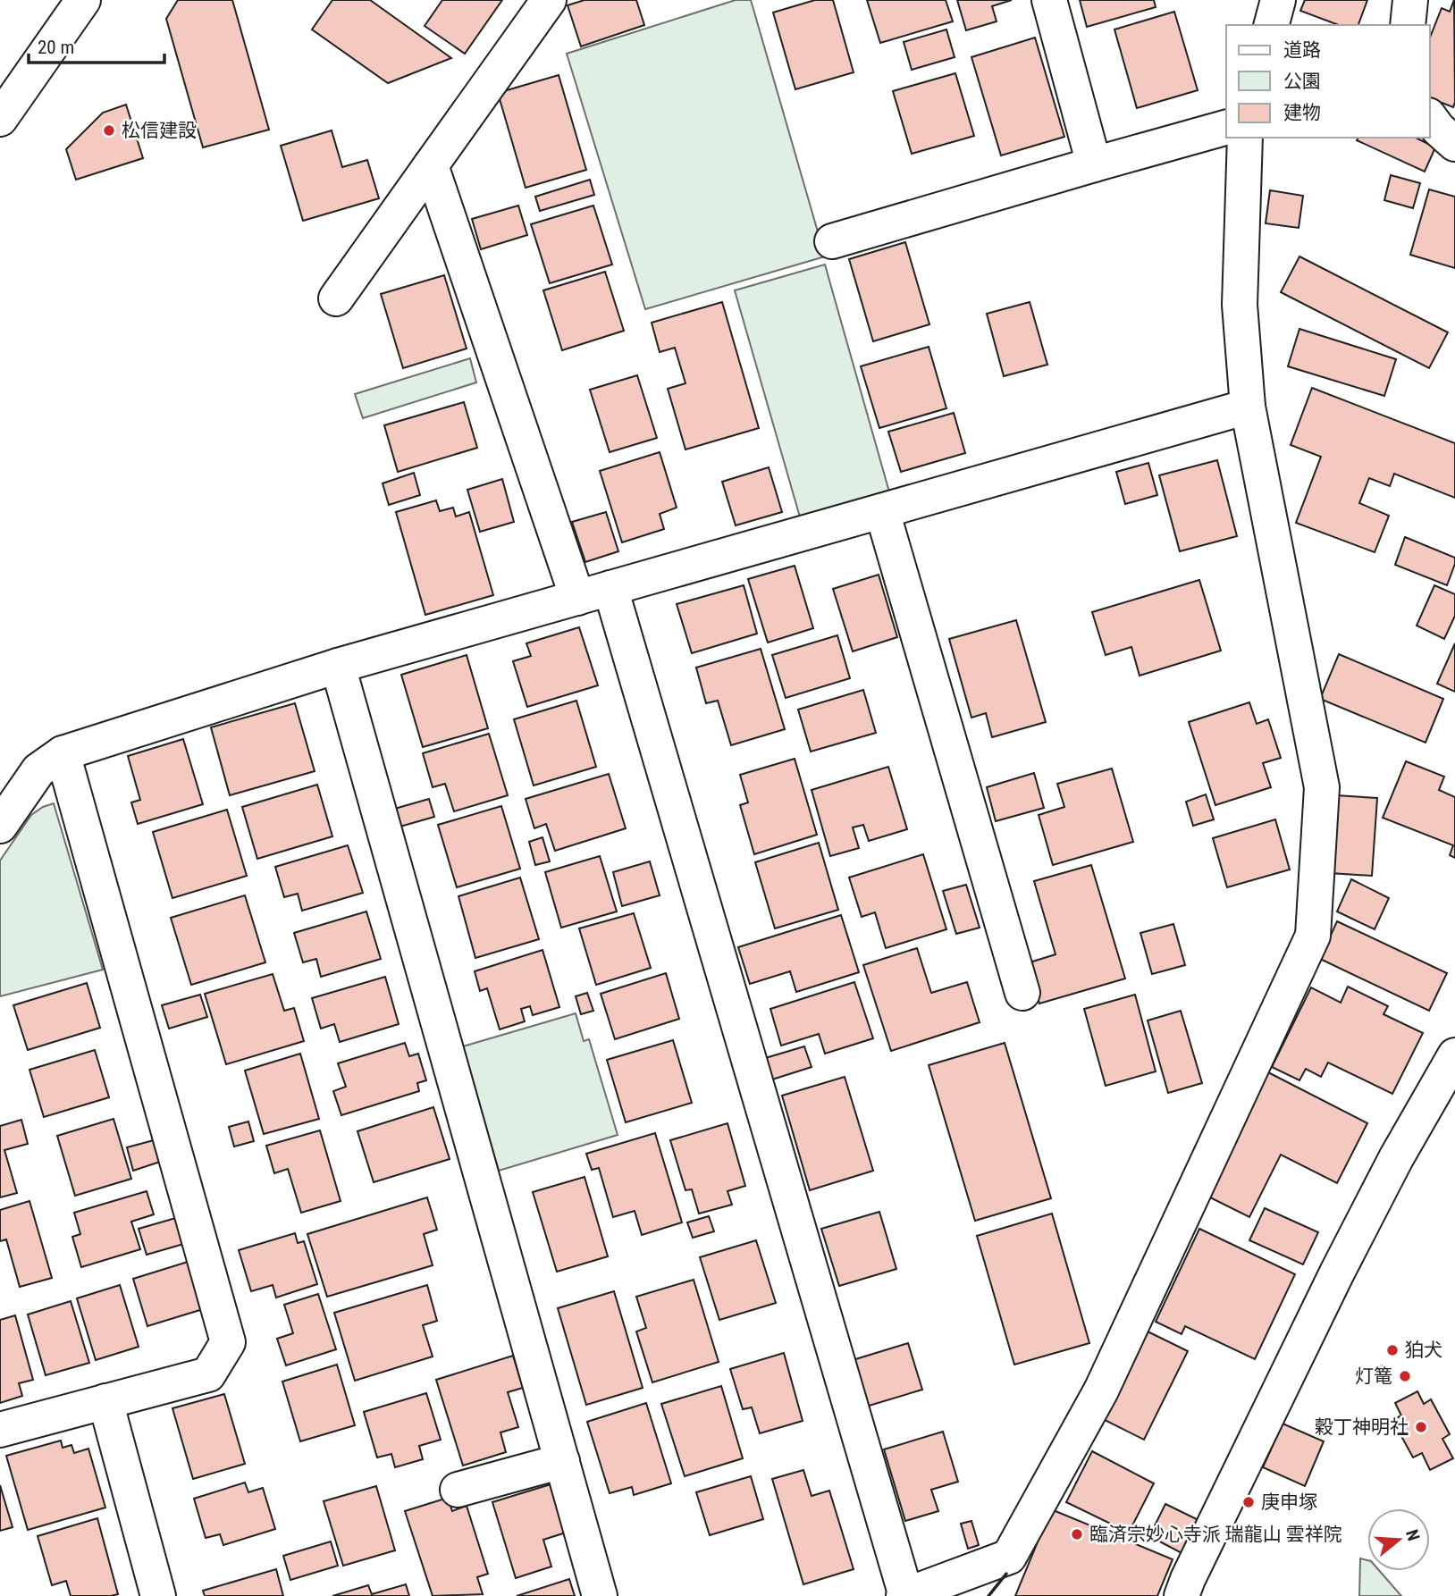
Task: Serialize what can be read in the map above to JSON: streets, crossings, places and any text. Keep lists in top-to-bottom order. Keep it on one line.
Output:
{"places":["松信建設","狛犬","灯篭","穀丁神明社","庚申塚","臨済宗妙心寺派 瑞龍山 雲祥院"],"legend":["道路","公園","建物"],"scale_bar":"20 m","north":"right"}
